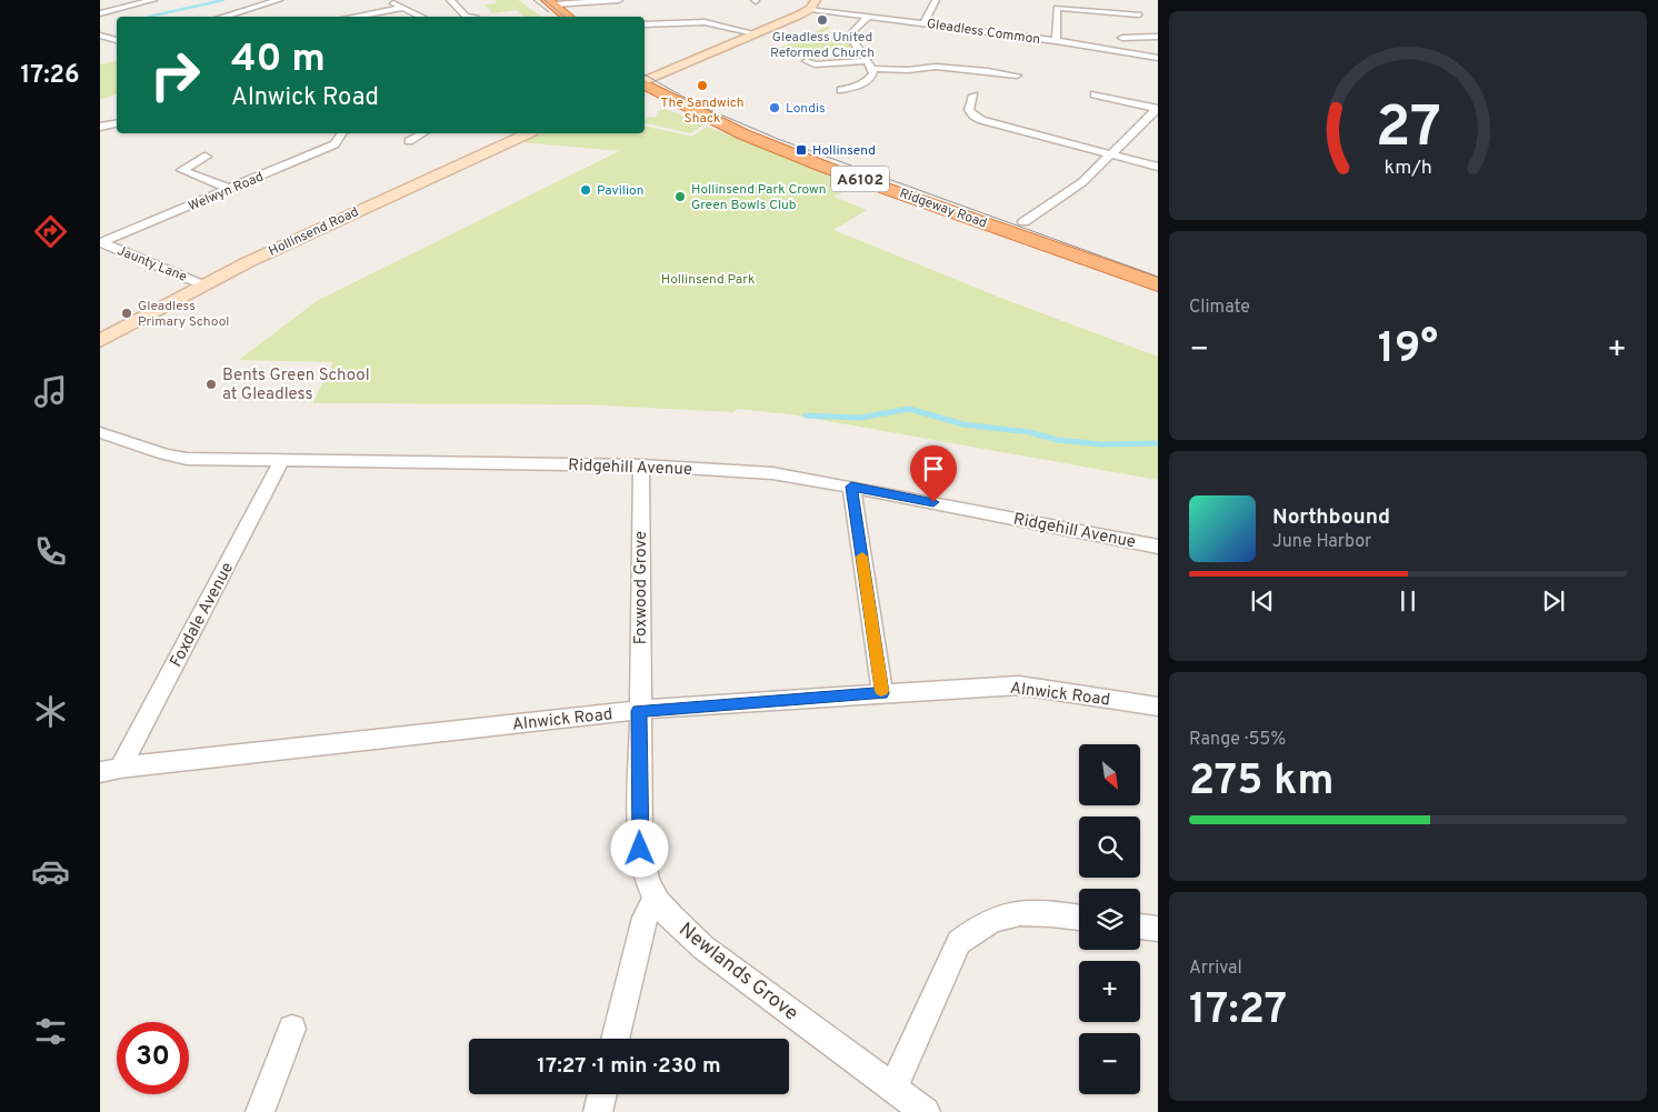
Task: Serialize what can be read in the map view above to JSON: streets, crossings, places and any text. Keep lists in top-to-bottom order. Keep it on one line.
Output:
{"streets":{"highway":["A6102","Ridgeway Road"],"main road":["Hollinsend Road"],"street":["Gleadless Common","Welwyn Road","Jaunty Lane","Ridgehill Avenue","Foxwood Grove","Foxdale Avenue","Alnwick Road","Newlands Grove"]},"crossings":[["Welwyn Road","Jaunty Lane"],["Hollinsend Road","Jaunty Lane"],["Ridgehill Avenue","Foxwood Grove"],["Ridgehill Avenue","Foxdale Avenue"],["Foxwood Grove","Alnwick Road"],["Foxwood Grove","Newlands Grove"],["Foxdale Avenue","Alnwick Road"],["Alnwick Road","Newlands Grove"]],"parks":["Hollinsend Park"],"places":{"other":["Gleadless United Reformed Church","The Sandwich Shack","Londis","Pavilion","Hollinsend Park Crown Green Bowls Club","Gleadless Primary School","Bents Green School at Gleadless"],"transit":["Hollinsend"]},"north":"bottom right","page":{"tabs":"17:26","turn":["40 m","Alnwick Road"],"tile":["Climate",["Range · 55%","275 km"],["Arrival","17:27"]],"heat":["−","19°","+"],"song":["Northbound","June Harbor"],"map_buttons":["+","−"],"limit":"30","trip":"17:27 · 1 min · 230 m","gauge":["27","km/h"]}}
